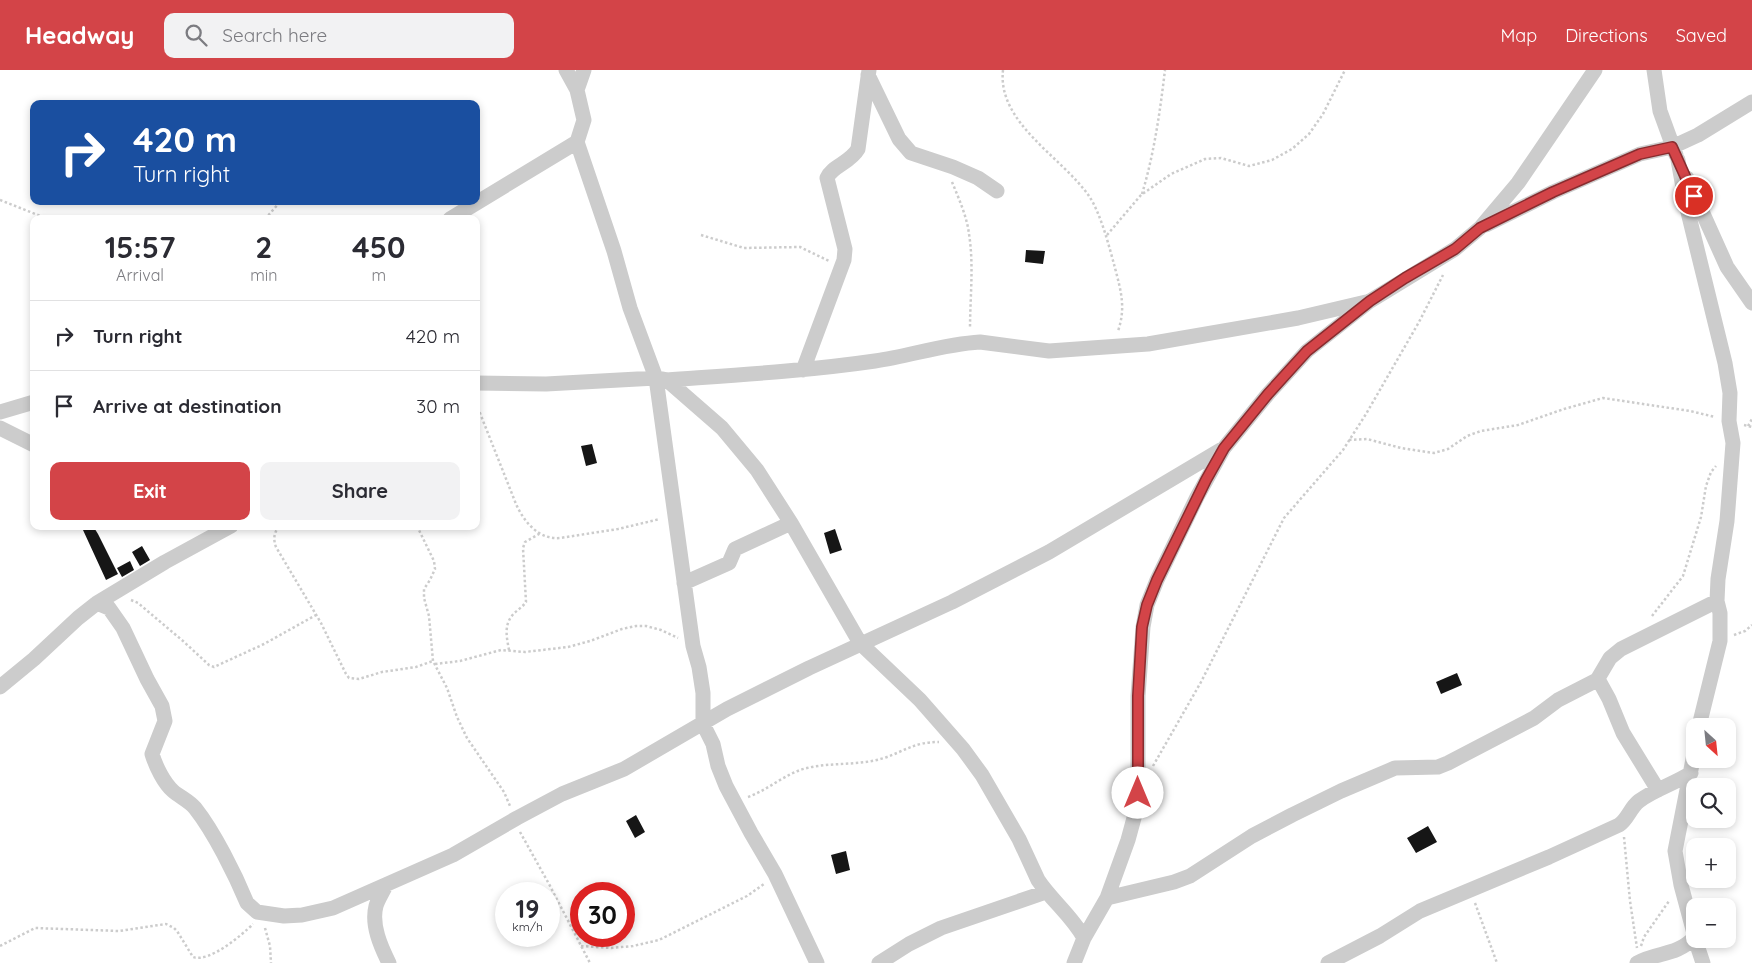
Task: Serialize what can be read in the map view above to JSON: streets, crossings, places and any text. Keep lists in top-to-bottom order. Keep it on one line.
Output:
{"north":"bottom right","page":{"header":"Headway","search":"Search here","nav":["Map","Directions","Saved"],"turn":["420 m","Turn right"],"eta":["15:57","Arrival","2","min","450","m"],"list":[{"name":"Turn right","value":"420 m"},{"name":"Arrive at destination","value":"30 m"}],"buttons":["Exit","Share"],"map_buttons":["+","−"],"speed":"19 km/h","limit":"30"}}
